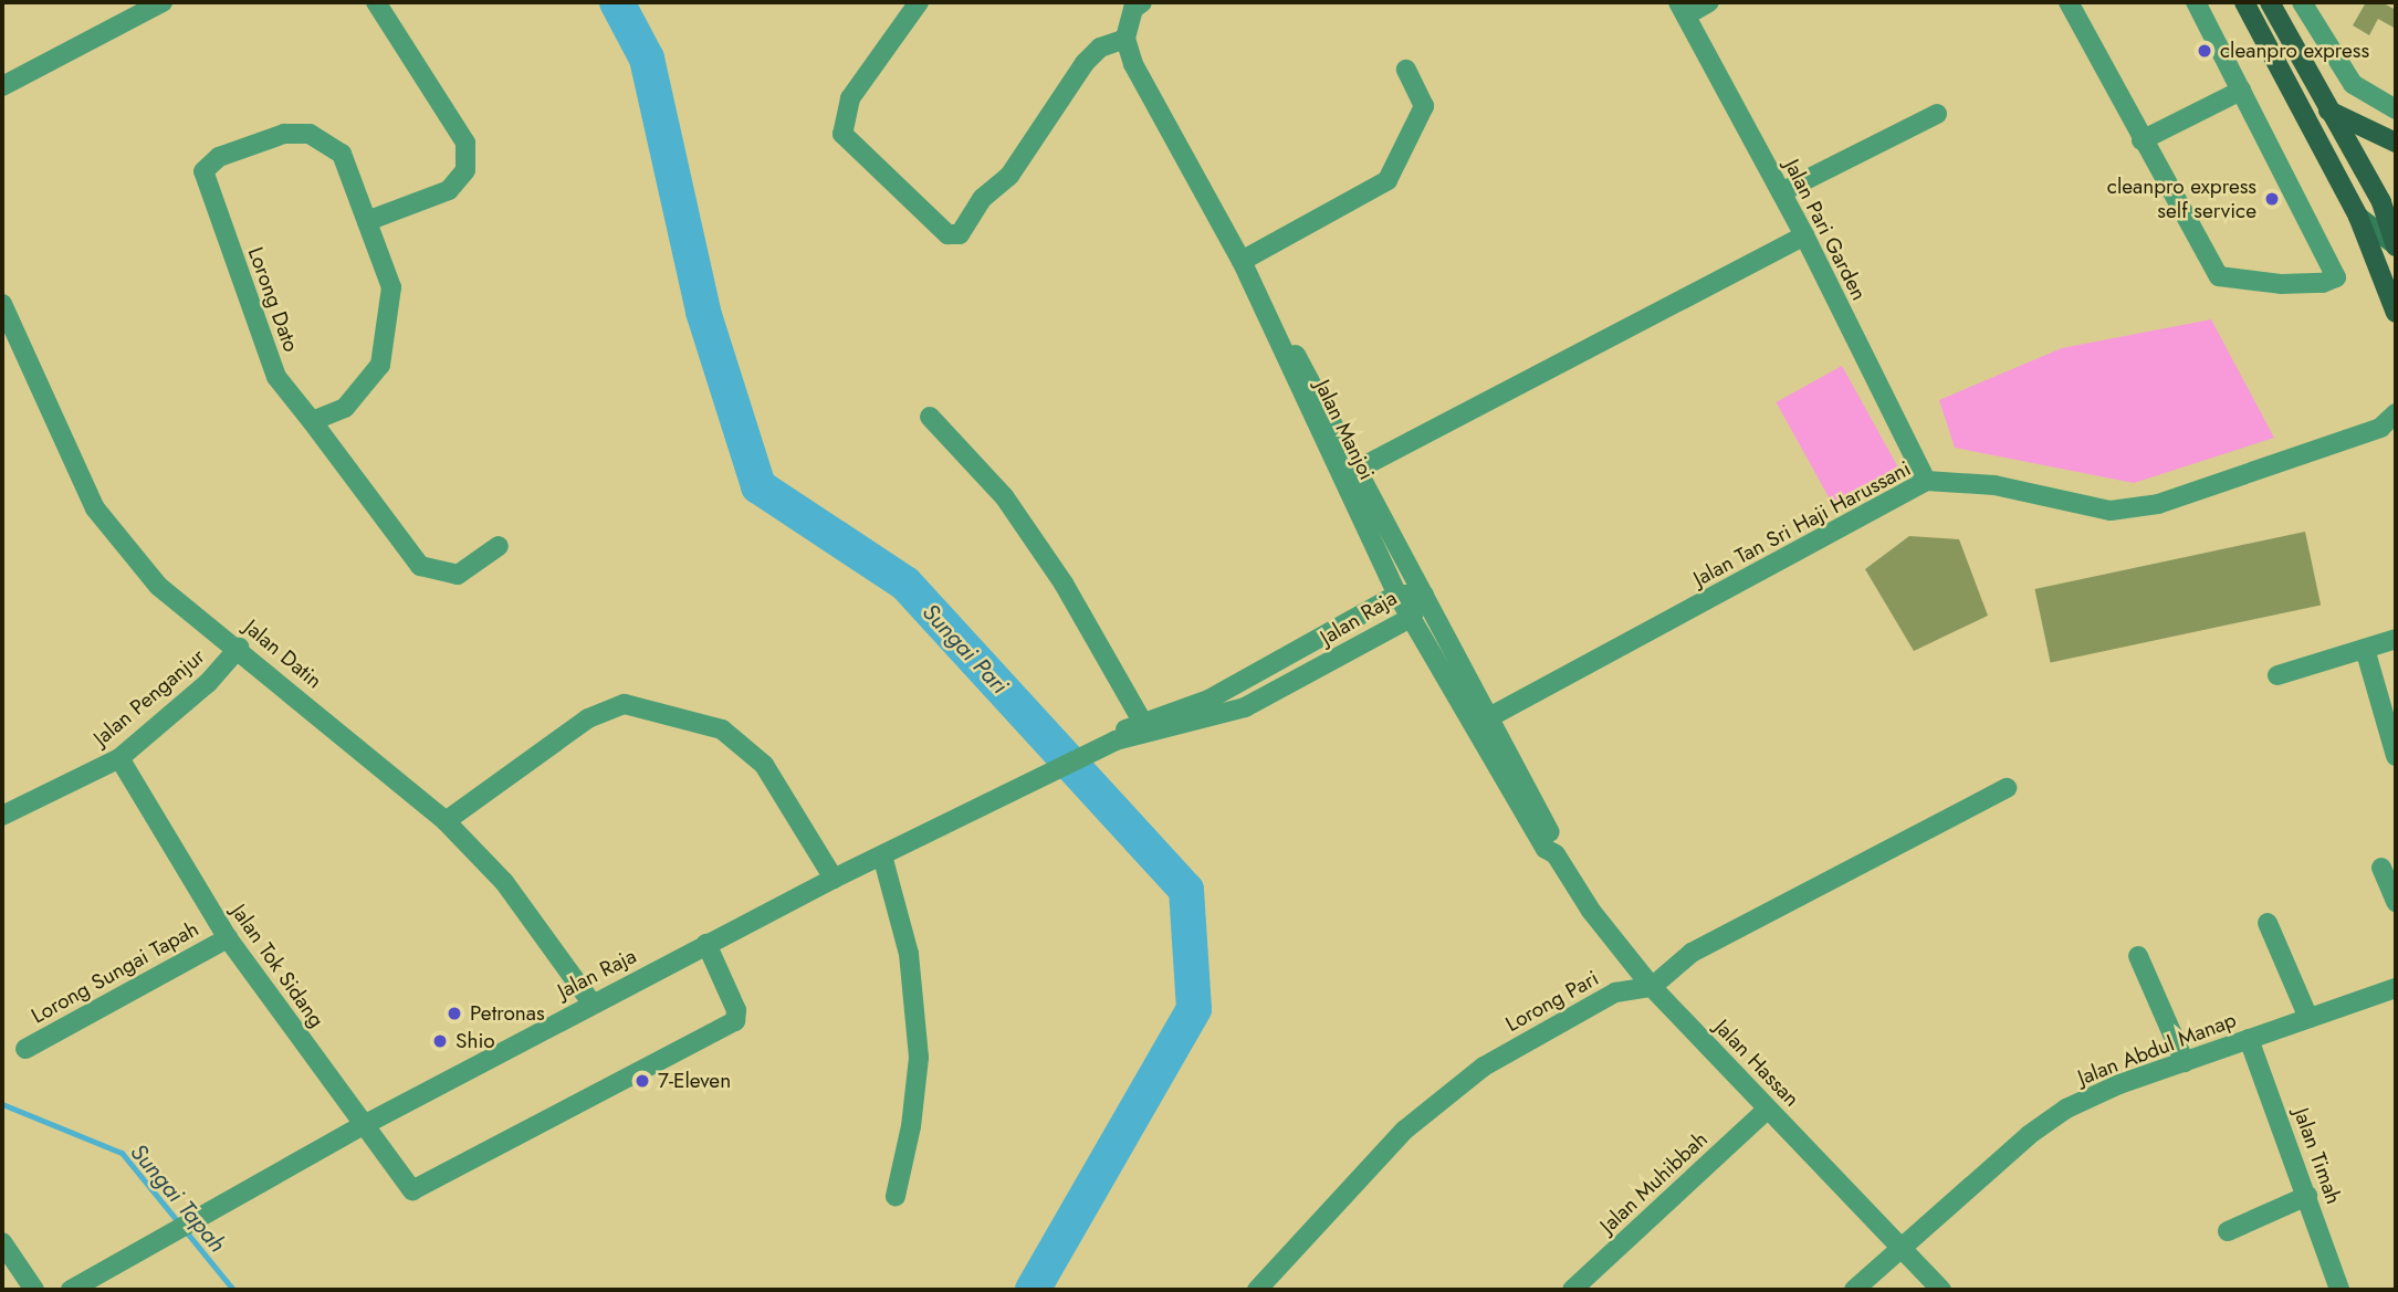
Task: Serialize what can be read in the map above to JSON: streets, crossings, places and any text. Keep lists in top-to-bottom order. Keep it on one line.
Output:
{"streets":{"street":["Jalan Pari Garden","Lorong Dato","Jalan Manjoi","Jalan Tan Sri Haji Harussani","Jalan Raja","Jalan Datin","Jalan Penganjur","Jalan Tok Sidang","Lorong Sungai Tapah","Lorong Pari","Jalan Abdul Manap","Jalan Hassan","Jalan Timah","Jalan Muhibbah"]},"crossings":[["Jalan Pari Garden","Jalan Tan Sri Haji Harussani"],["Jalan Manjoi","Jalan Raja"],["Jalan Manjoi","Jalan Hassan"],["Jalan Tan Sri Haji Harussani","Jalan Hassan"],["Jalan Raja","Jalan Datin"],["Jalan Raja","Jalan Tok Sidang"],["Jalan Raja","Jalan Hassan"],["Jalan Datin","Jalan Penganjur"],["Jalan Penganjur","Jalan Tok Sidang"],["Jalan Tok Sidang","Lorong Sungai Tapah"],["Lorong Pari","Jalan Hassan"],["Jalan Abdul Manap","Jalan Hassan"],["Jalan Abdul Manap","Jalan Timah"],["Jalan Hassan","Jalan Muhibbah"]],"water":["Sungai Pari","Sungai Tapah"],"places":["cleanpro express","cleanpro express self service","Petronas","Shio","7-Eleven"]}
